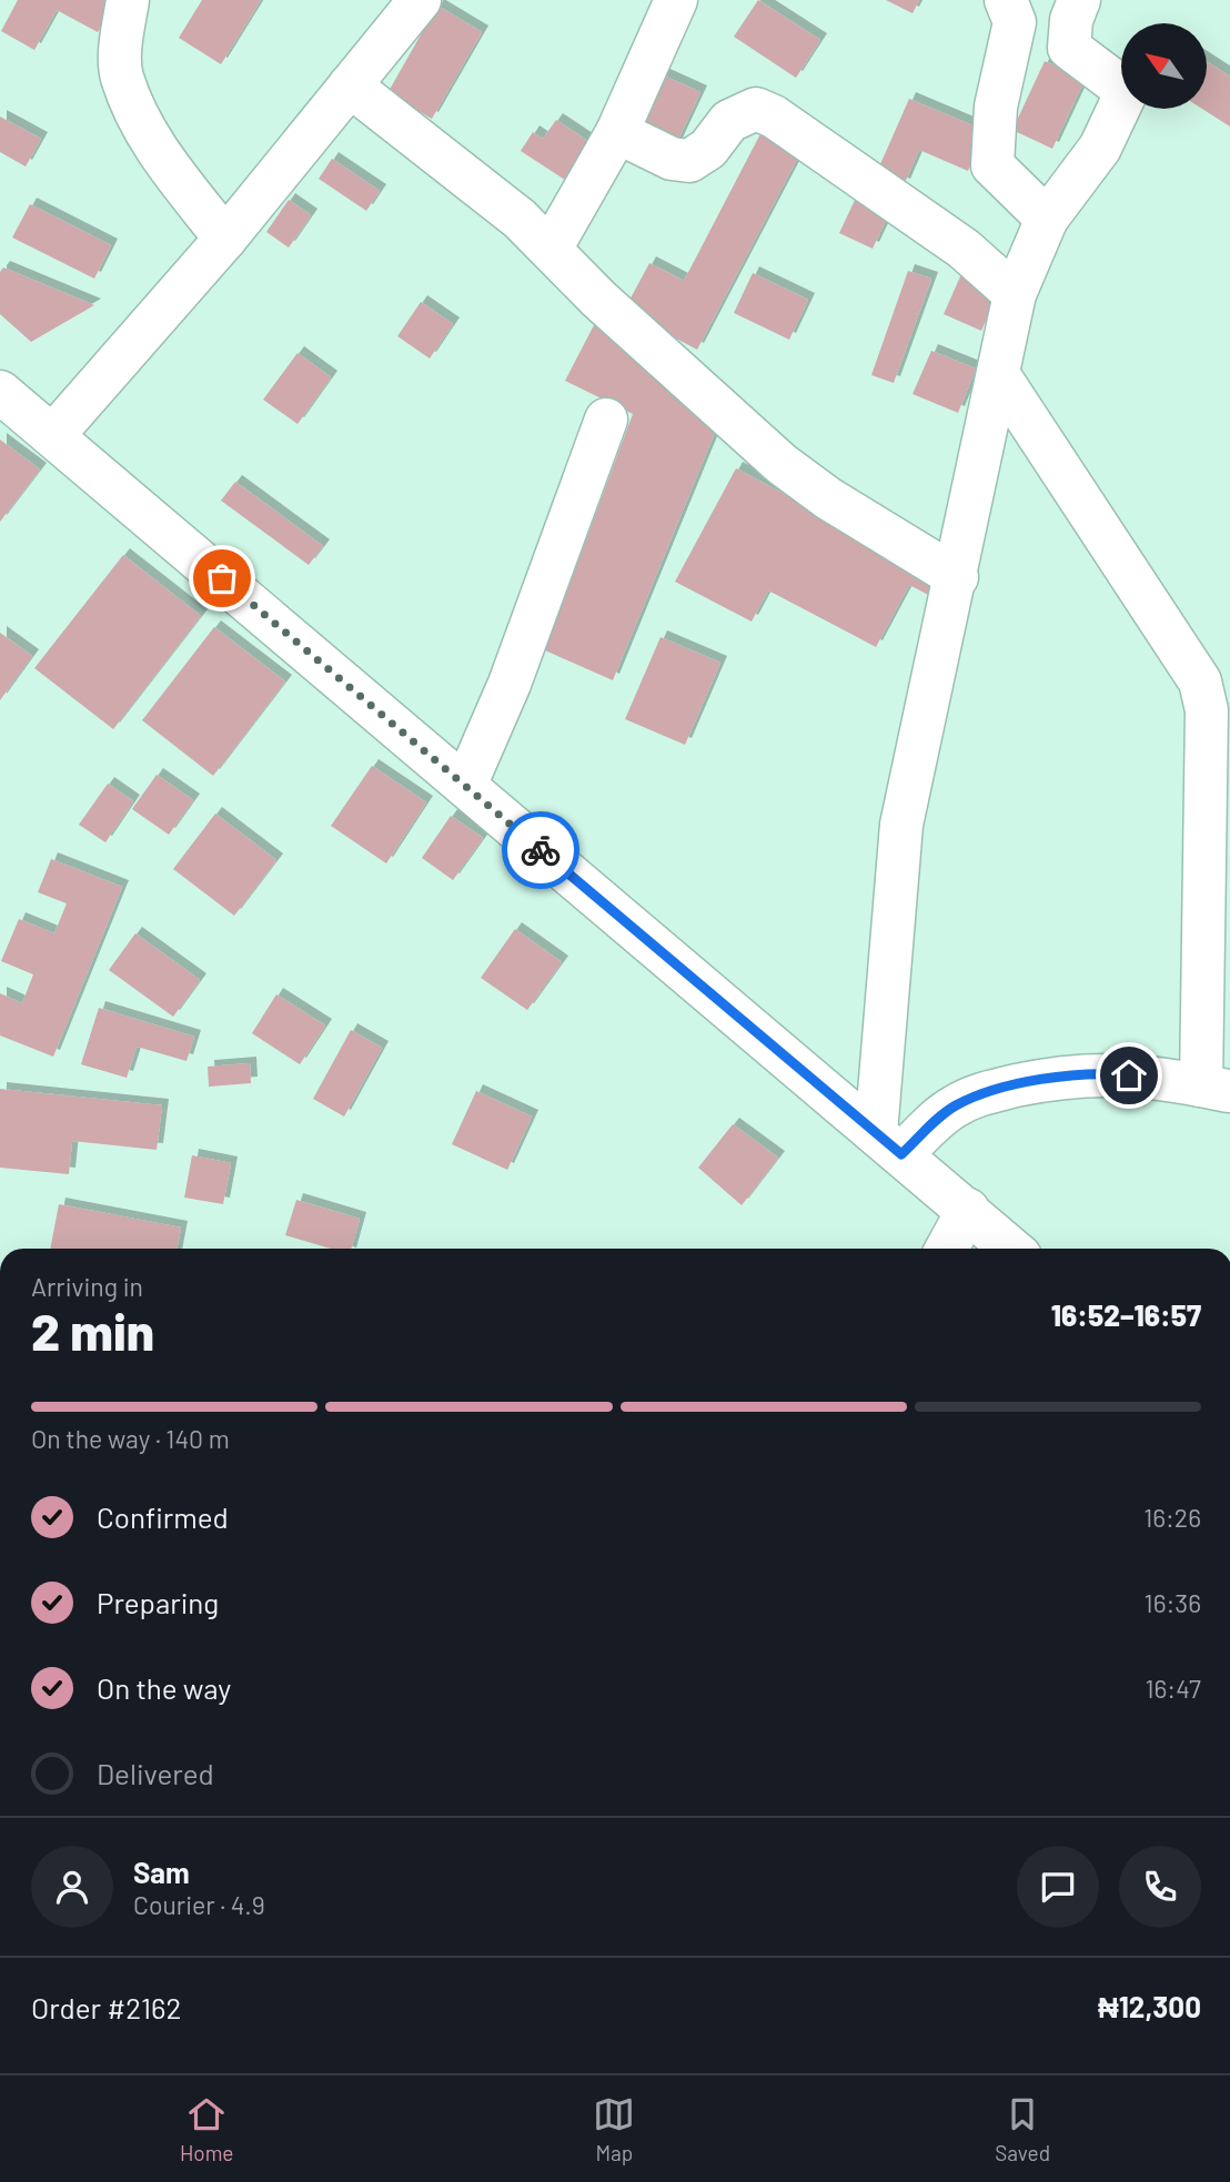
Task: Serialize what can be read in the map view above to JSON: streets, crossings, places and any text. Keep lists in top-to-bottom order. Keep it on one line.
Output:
{"north":"top left","page":{"heading":["2 min","Arriving in","16:52–16:57"],"panel":["Sam","Courier · 4.9","Order #2162","₦12,300"],"bar":"On the way · 140 m","list":[["Confirmed","16:26"],["Preparing","16:36"],["On the way","16:47"],"Delivered"],"tabs":["Home","Map","Saved"]}}
